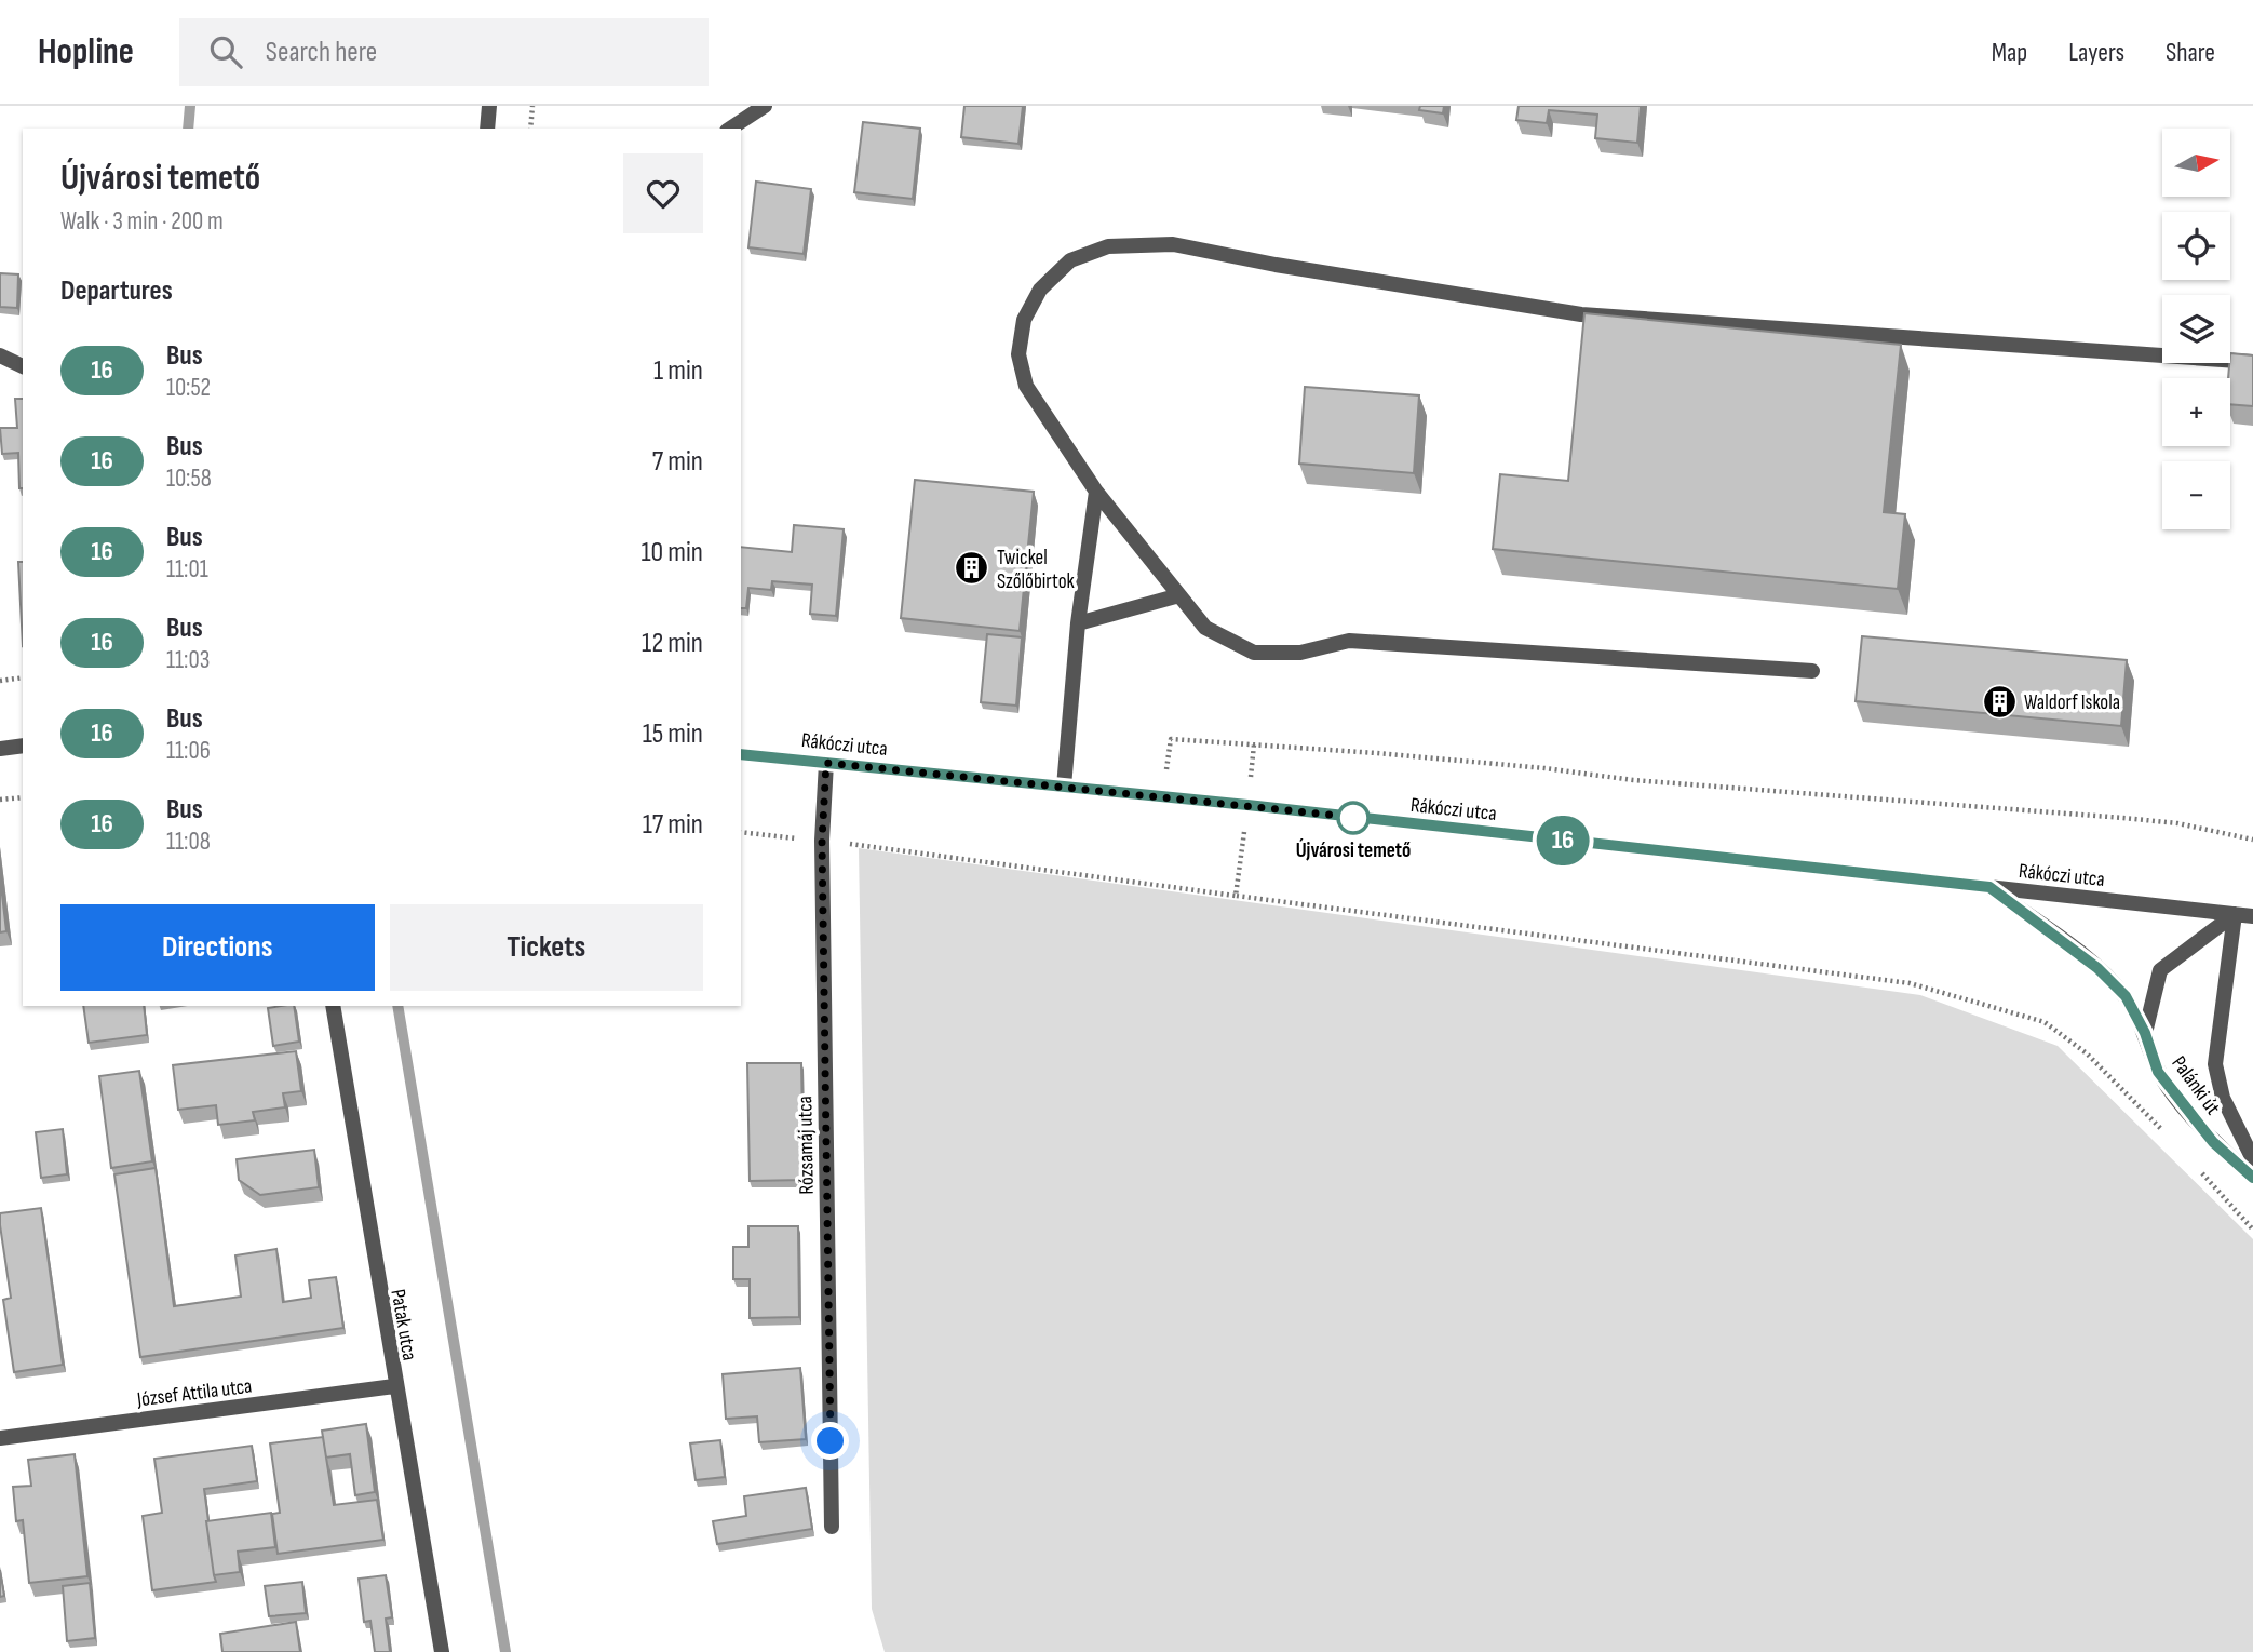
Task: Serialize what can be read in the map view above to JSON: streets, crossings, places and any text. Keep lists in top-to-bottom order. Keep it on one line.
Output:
{"streets":{"street":["Rákóczi utca","Palánki út","Rózsamáj utca","Patak utca","József Attila utca"]},"crossings":[["Rákóczi utca","Palánki út"],["Rákóczi utca","Rózsamáj utca"],["Patak utca","József Attila utca"]],"places":{"building":["Twickel Szőlőbirtok","Waldorf Iskola"],"other":["Újvárosi temető"]},"lines":["bus line 16"],"north":"right","page":{"header":"Hopline","search":"Search here","nav":["Map","Layers","Share"],"on_map":"16","map_buttons":["+","−"],"heading":[["Újvárosi temető","Walk · 3 min · 200 m"],"Departures"],"list":[{"mark":"16","name":"Bus","note":"10:52","value":"1 min"},{"mark":"16","name":"Bus","note":"10:58","value":"7 min"},{"mark":"16","name":"Bus","note":"11:01","value":"10 min"},{"mark":"16","name":"Bus","note":"11:03","value":"12 min"},{"mark":"16","name":"Bus","note":"11:06","value":"15 min"},{"mark":"16","name":"Bus","note":"11:08","value":"17 min"}],"buttons":["Directions","Tickets"]}}
